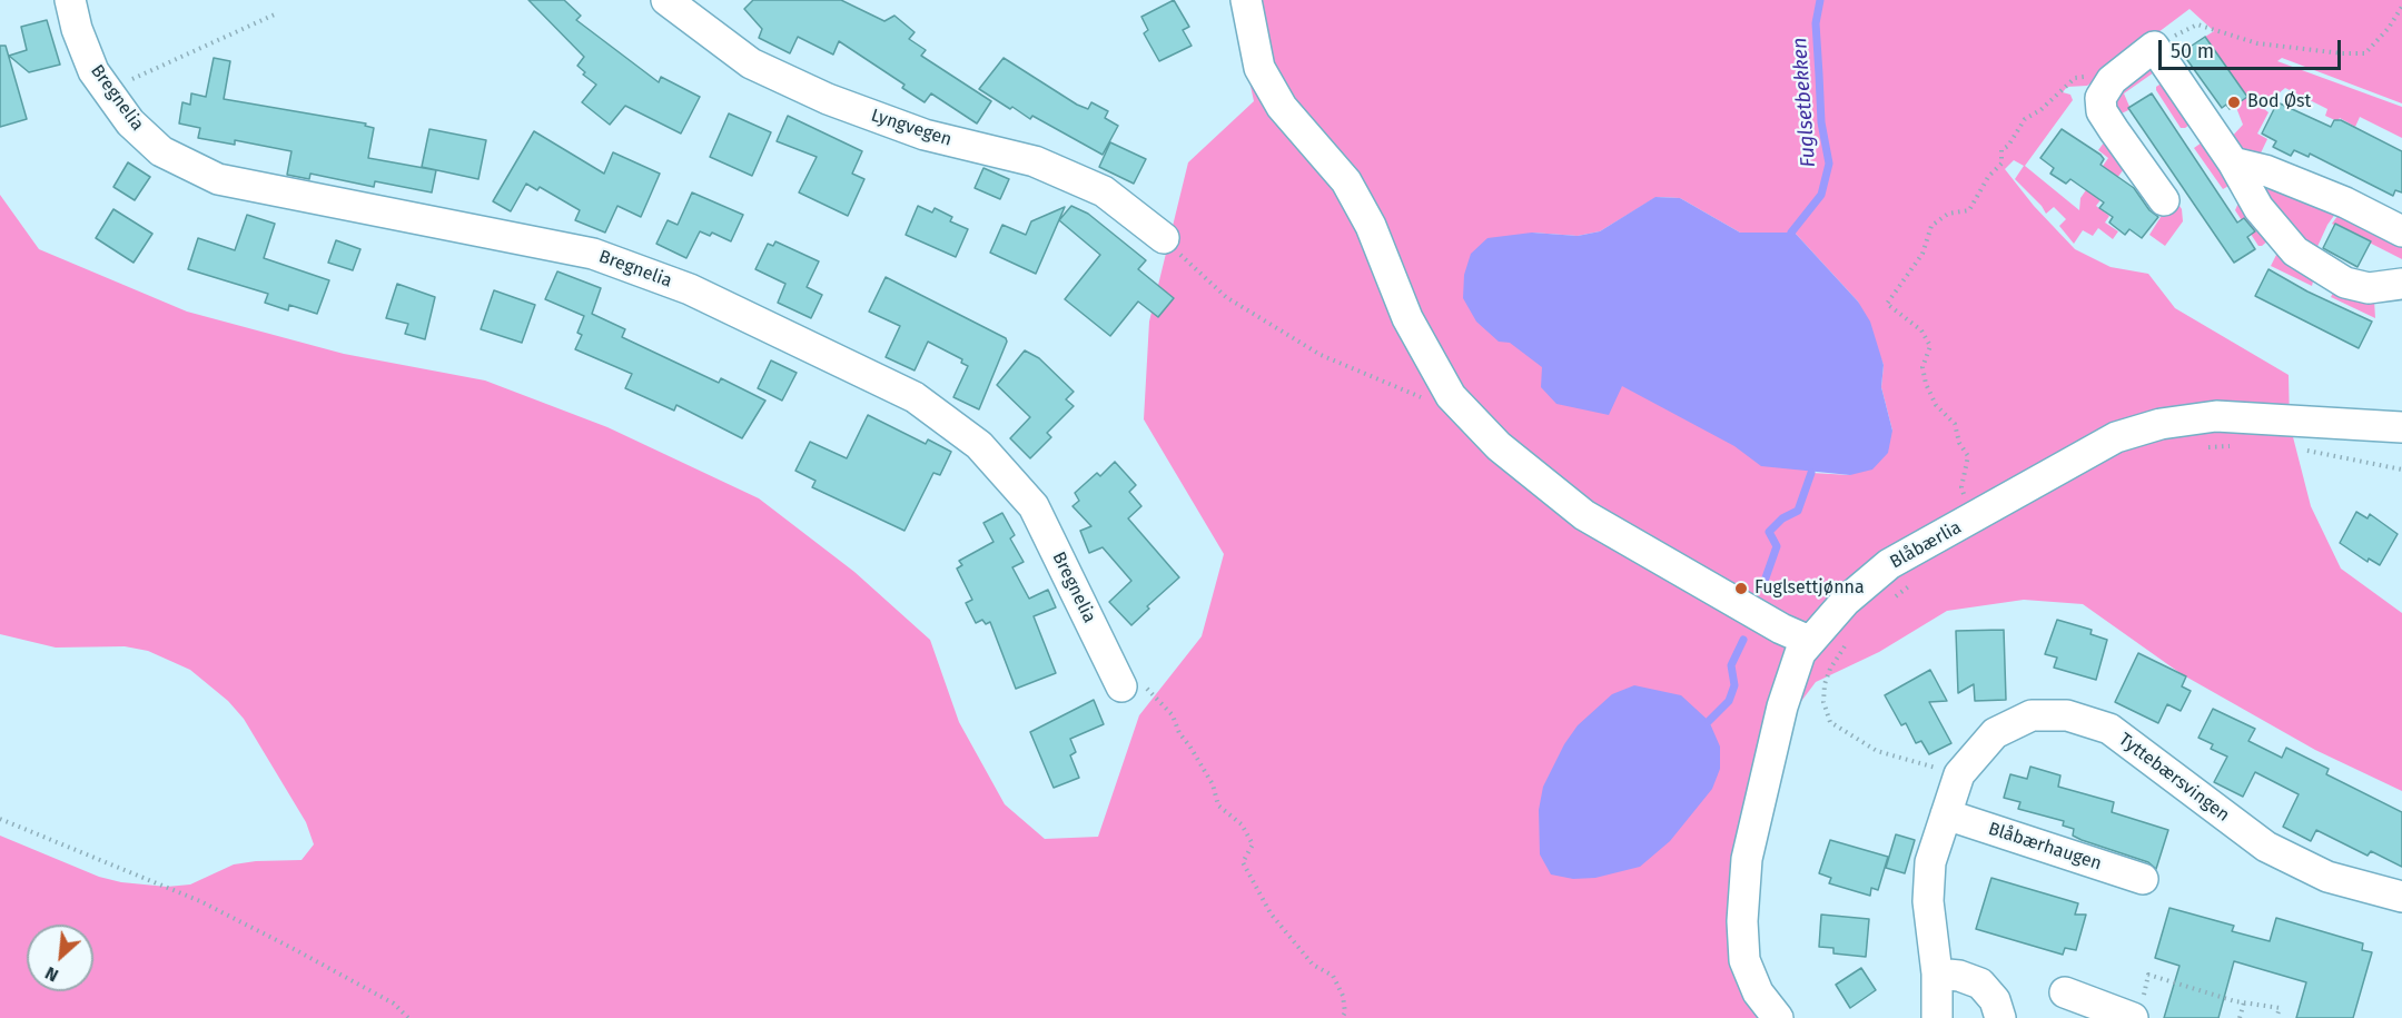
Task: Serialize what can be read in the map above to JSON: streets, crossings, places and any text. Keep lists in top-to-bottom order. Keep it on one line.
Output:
{"streets":{"street":["Bregnelia","Lyngvegen","Blåbærlia","Tyttebærsvingen","Blåbærhaugen"]},"crossings":[["Tyttebærsvingen","Blåbærhaugen"]],"water":["Fuglsetbekken"],"places":["Bod Øst","Fuglsettjønna"],"scale_bar":"50 m","north":"bottom left"}
